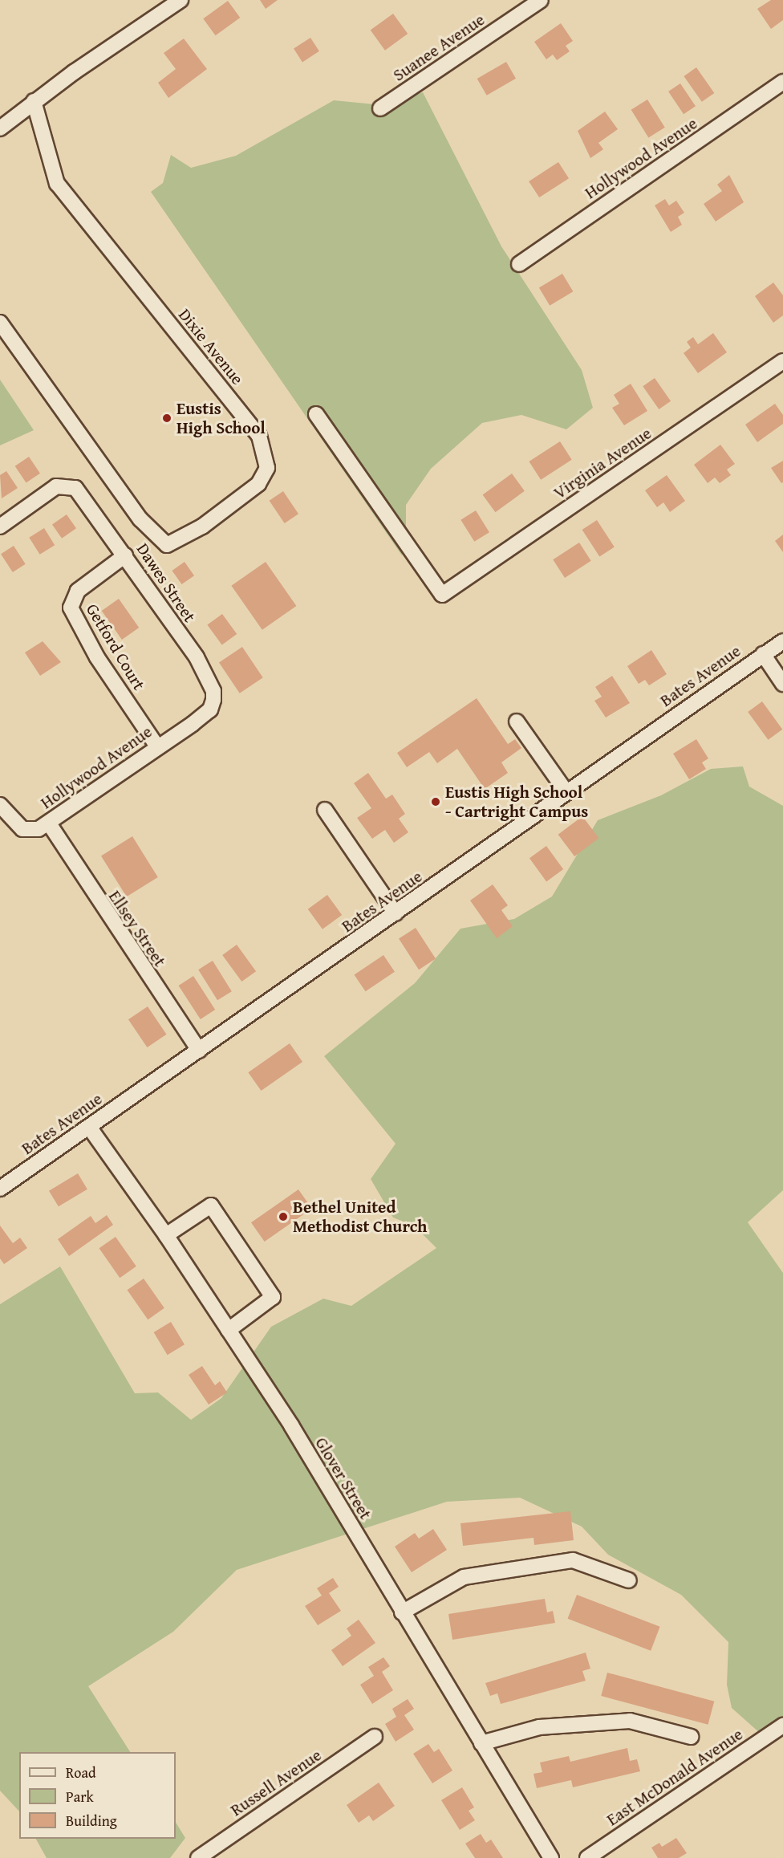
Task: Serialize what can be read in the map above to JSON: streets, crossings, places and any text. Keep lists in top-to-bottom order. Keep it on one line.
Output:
{"streets":{"street":["Suanee Avenue","Hollywood Avenue","Dixie Avenue","Virginia Avenue","Dawes Street","Getford Court","Bates Avenue","Ellsey Street","Glover Street","East McDonald Avenue","Russell Avenue"]},"crossings":[["Hollywood Avenue","Dawes Street"],["Hollywood Avenue","Getford Court"],["Hollywood Avenue","Ellsey Street"],["Dawes Street","Getford Court"],["Bates Avenue","Ellsey Street"],["Bates Avenue","Glover Street"]],"places":["Eustis High School","Eustis High School - Cartright Campus","Bethel United Methodist Church"],"legend":["Road","Park","Building"]}
